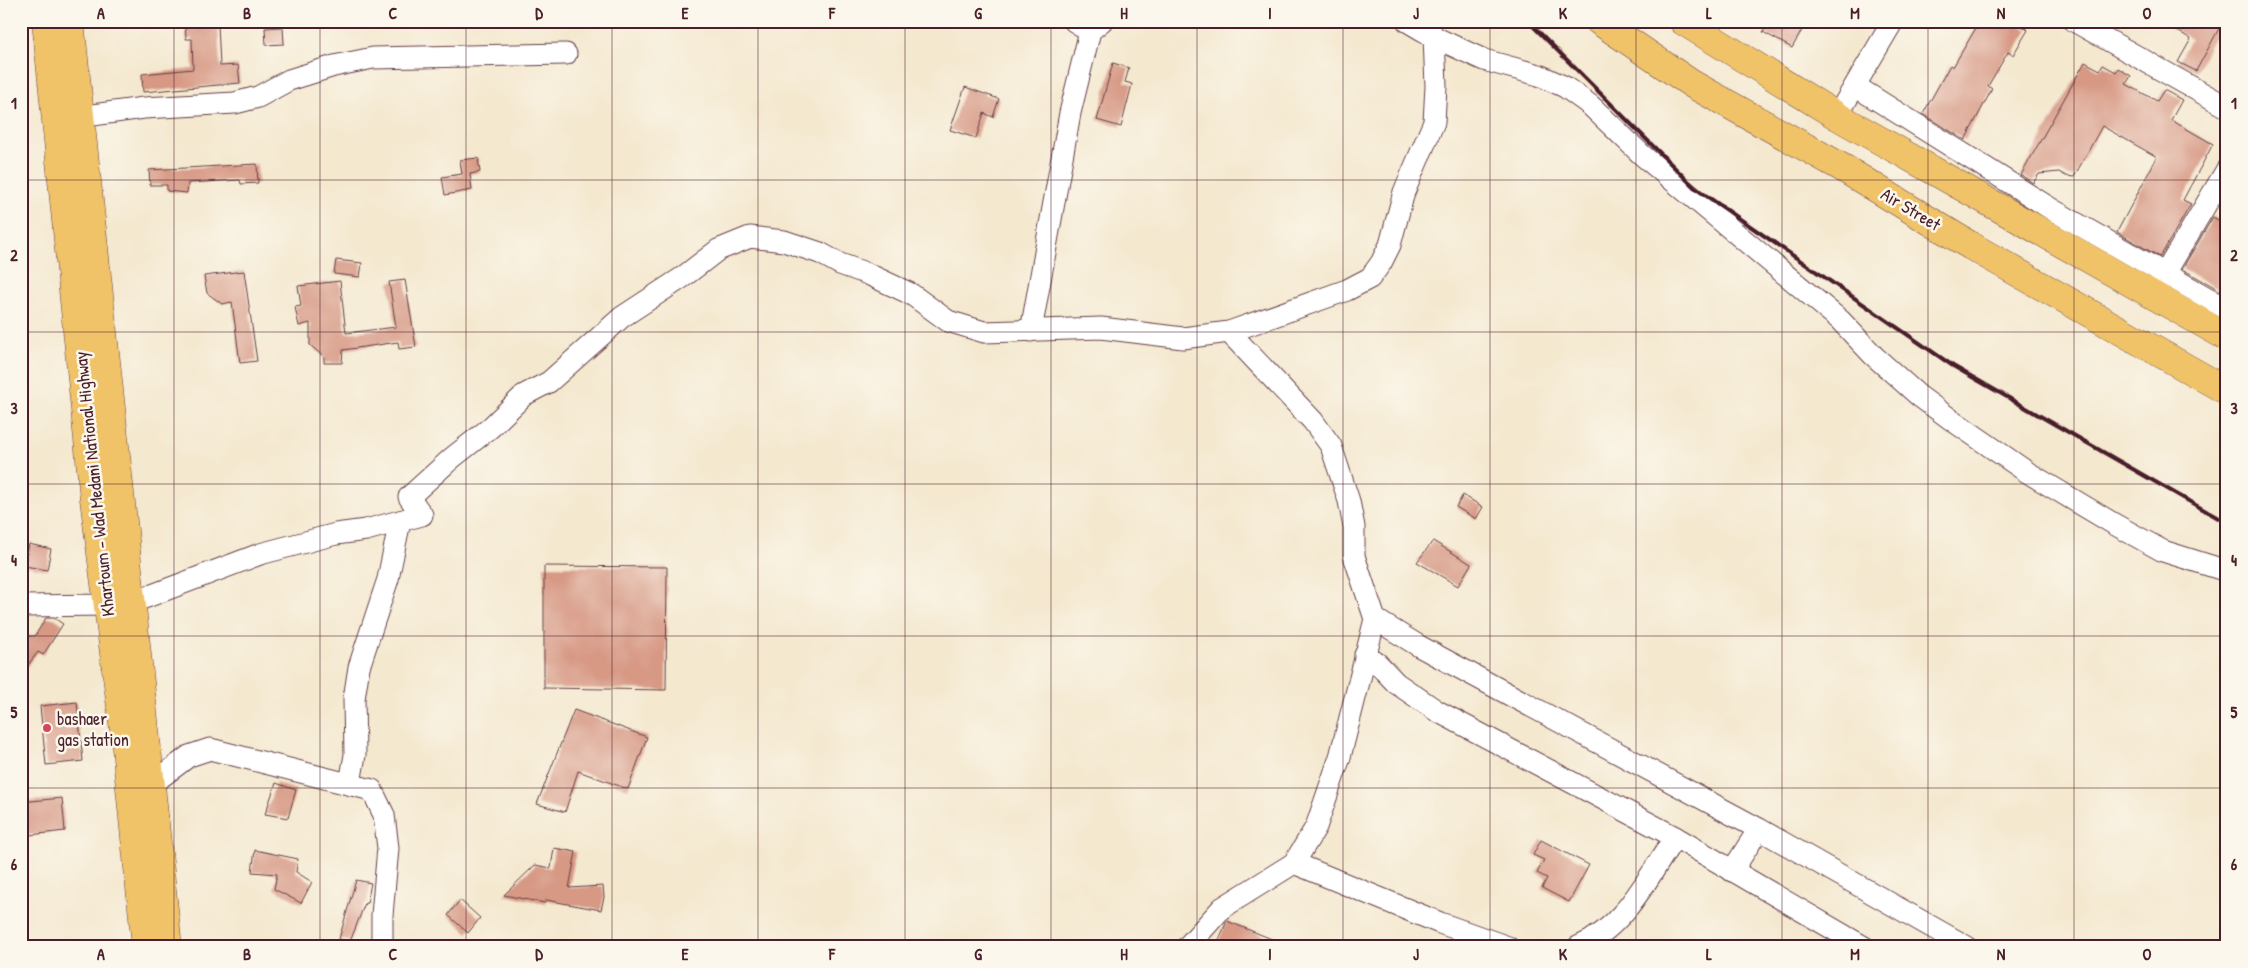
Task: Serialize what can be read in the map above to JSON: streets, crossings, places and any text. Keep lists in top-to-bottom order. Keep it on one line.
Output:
{"streets":{"main road":["Air Street","Khartoum - Wad Medani National Highway"]},"places":["bashaer gas station"],"grid":{"columns":["A","B","C","D","E","F","G","H","I","J","K","L","M","N","O"],"rows":["1","2","3","4","5","6"]}}
